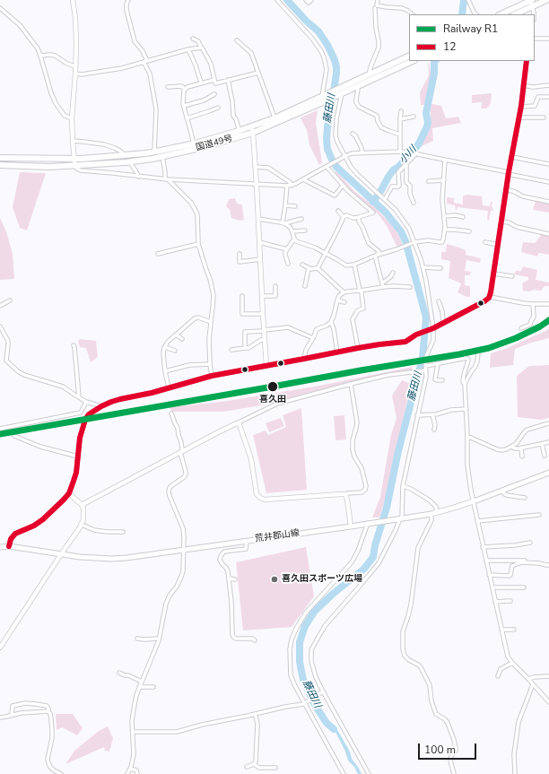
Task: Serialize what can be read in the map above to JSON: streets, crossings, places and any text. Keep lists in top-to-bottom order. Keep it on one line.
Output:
{"streets":{"highway":["国道49号"],"main road":["荒井郡山線"]},"water":["藤田川","小川"],"places":["喜久田","喜久田スポーツ広場"],"lines":["transit line 12","rail line R1"],"legend":["Railway R1","12"],"scale_bar":"100 m"}
